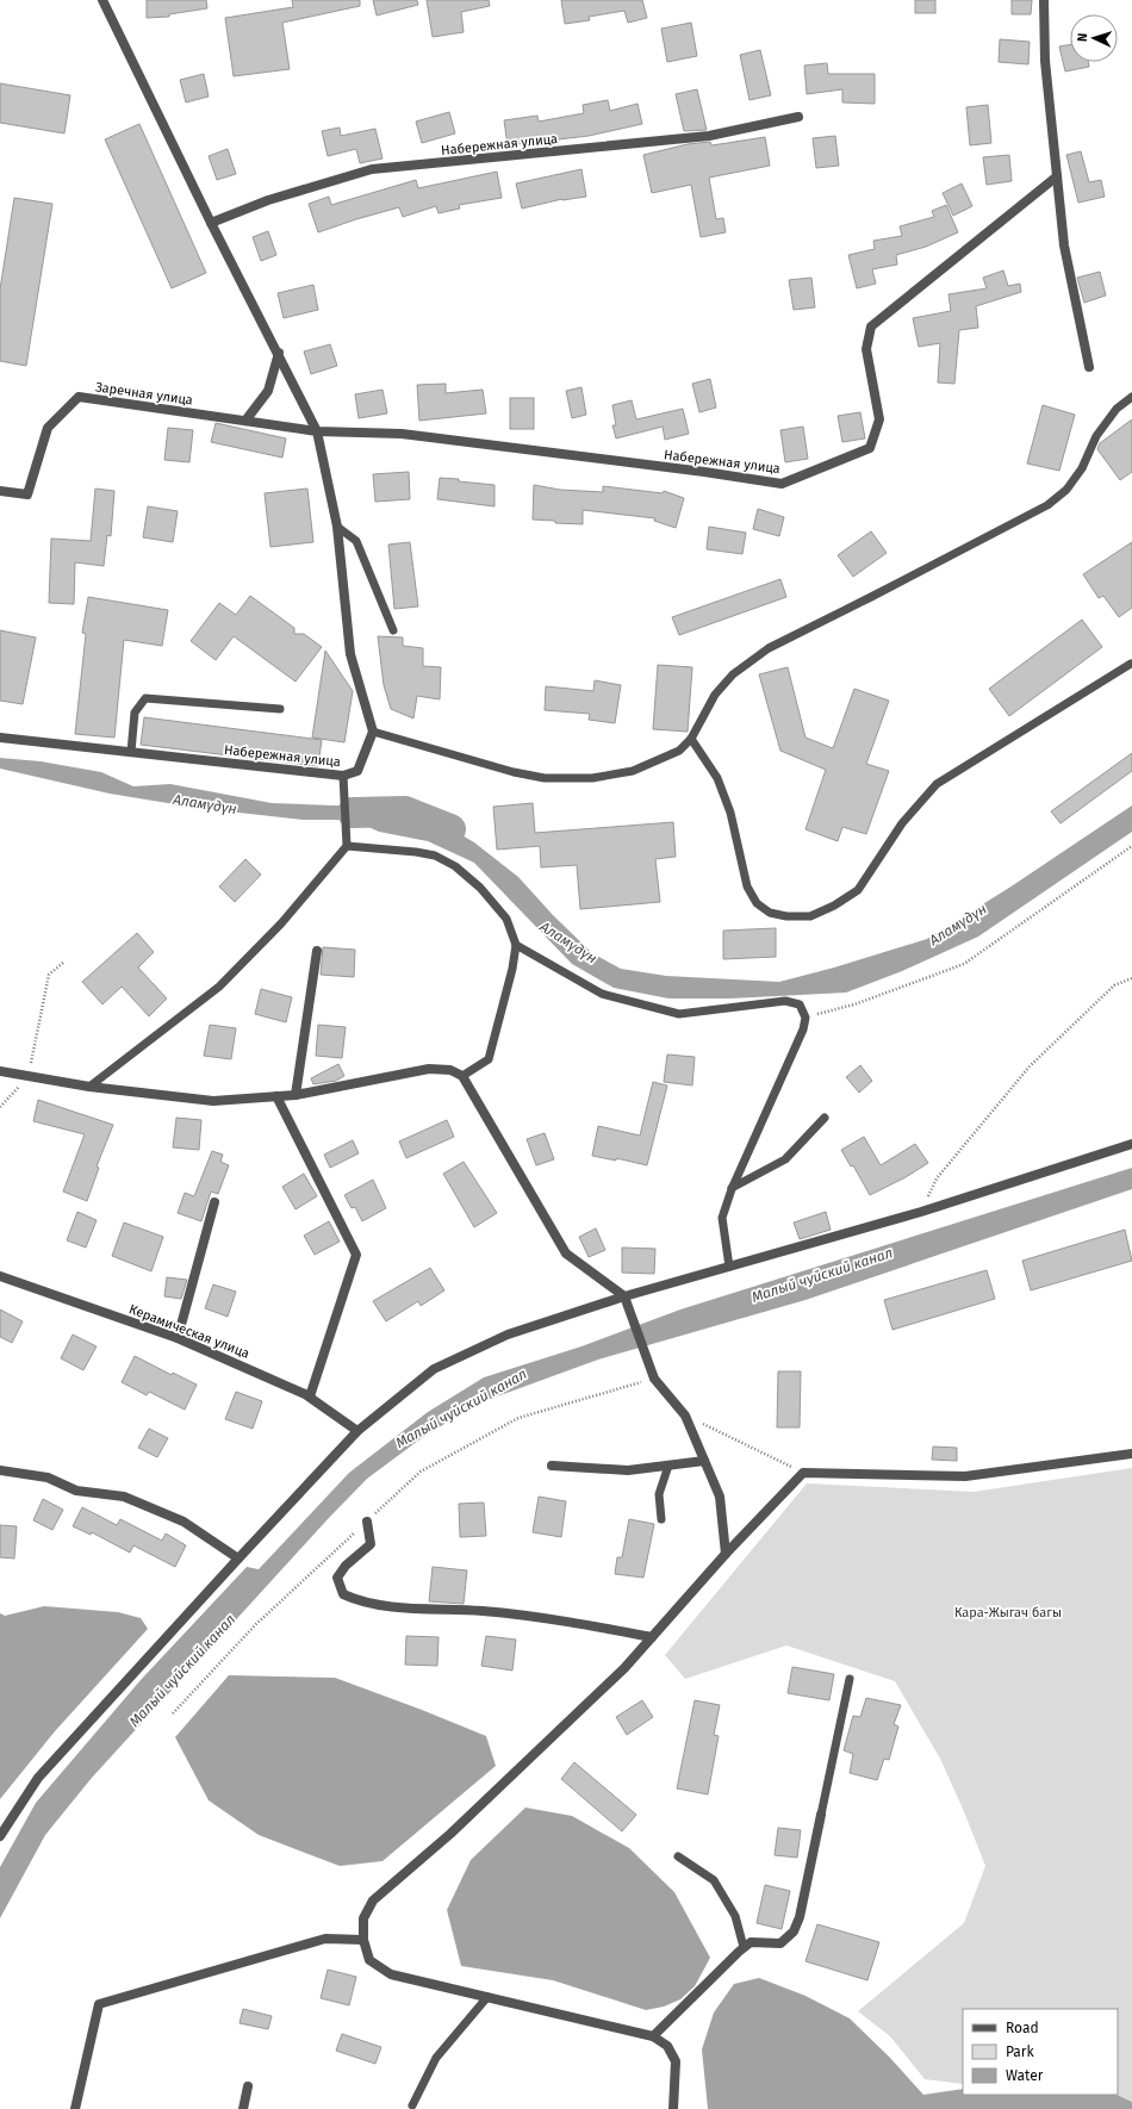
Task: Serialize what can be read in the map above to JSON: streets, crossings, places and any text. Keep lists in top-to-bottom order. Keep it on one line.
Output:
{"streets":{"street":["Набережная улица","Заречная улица","Керамическая улица"]},"crossings":[["Набережная улица","Заречная улица"]],"water":["Аламүдүн","Малый чуйский канал"],"parks":["Кара-Жыгач багы"],"legend":["Road","Park","Water"],"north":"left"}
